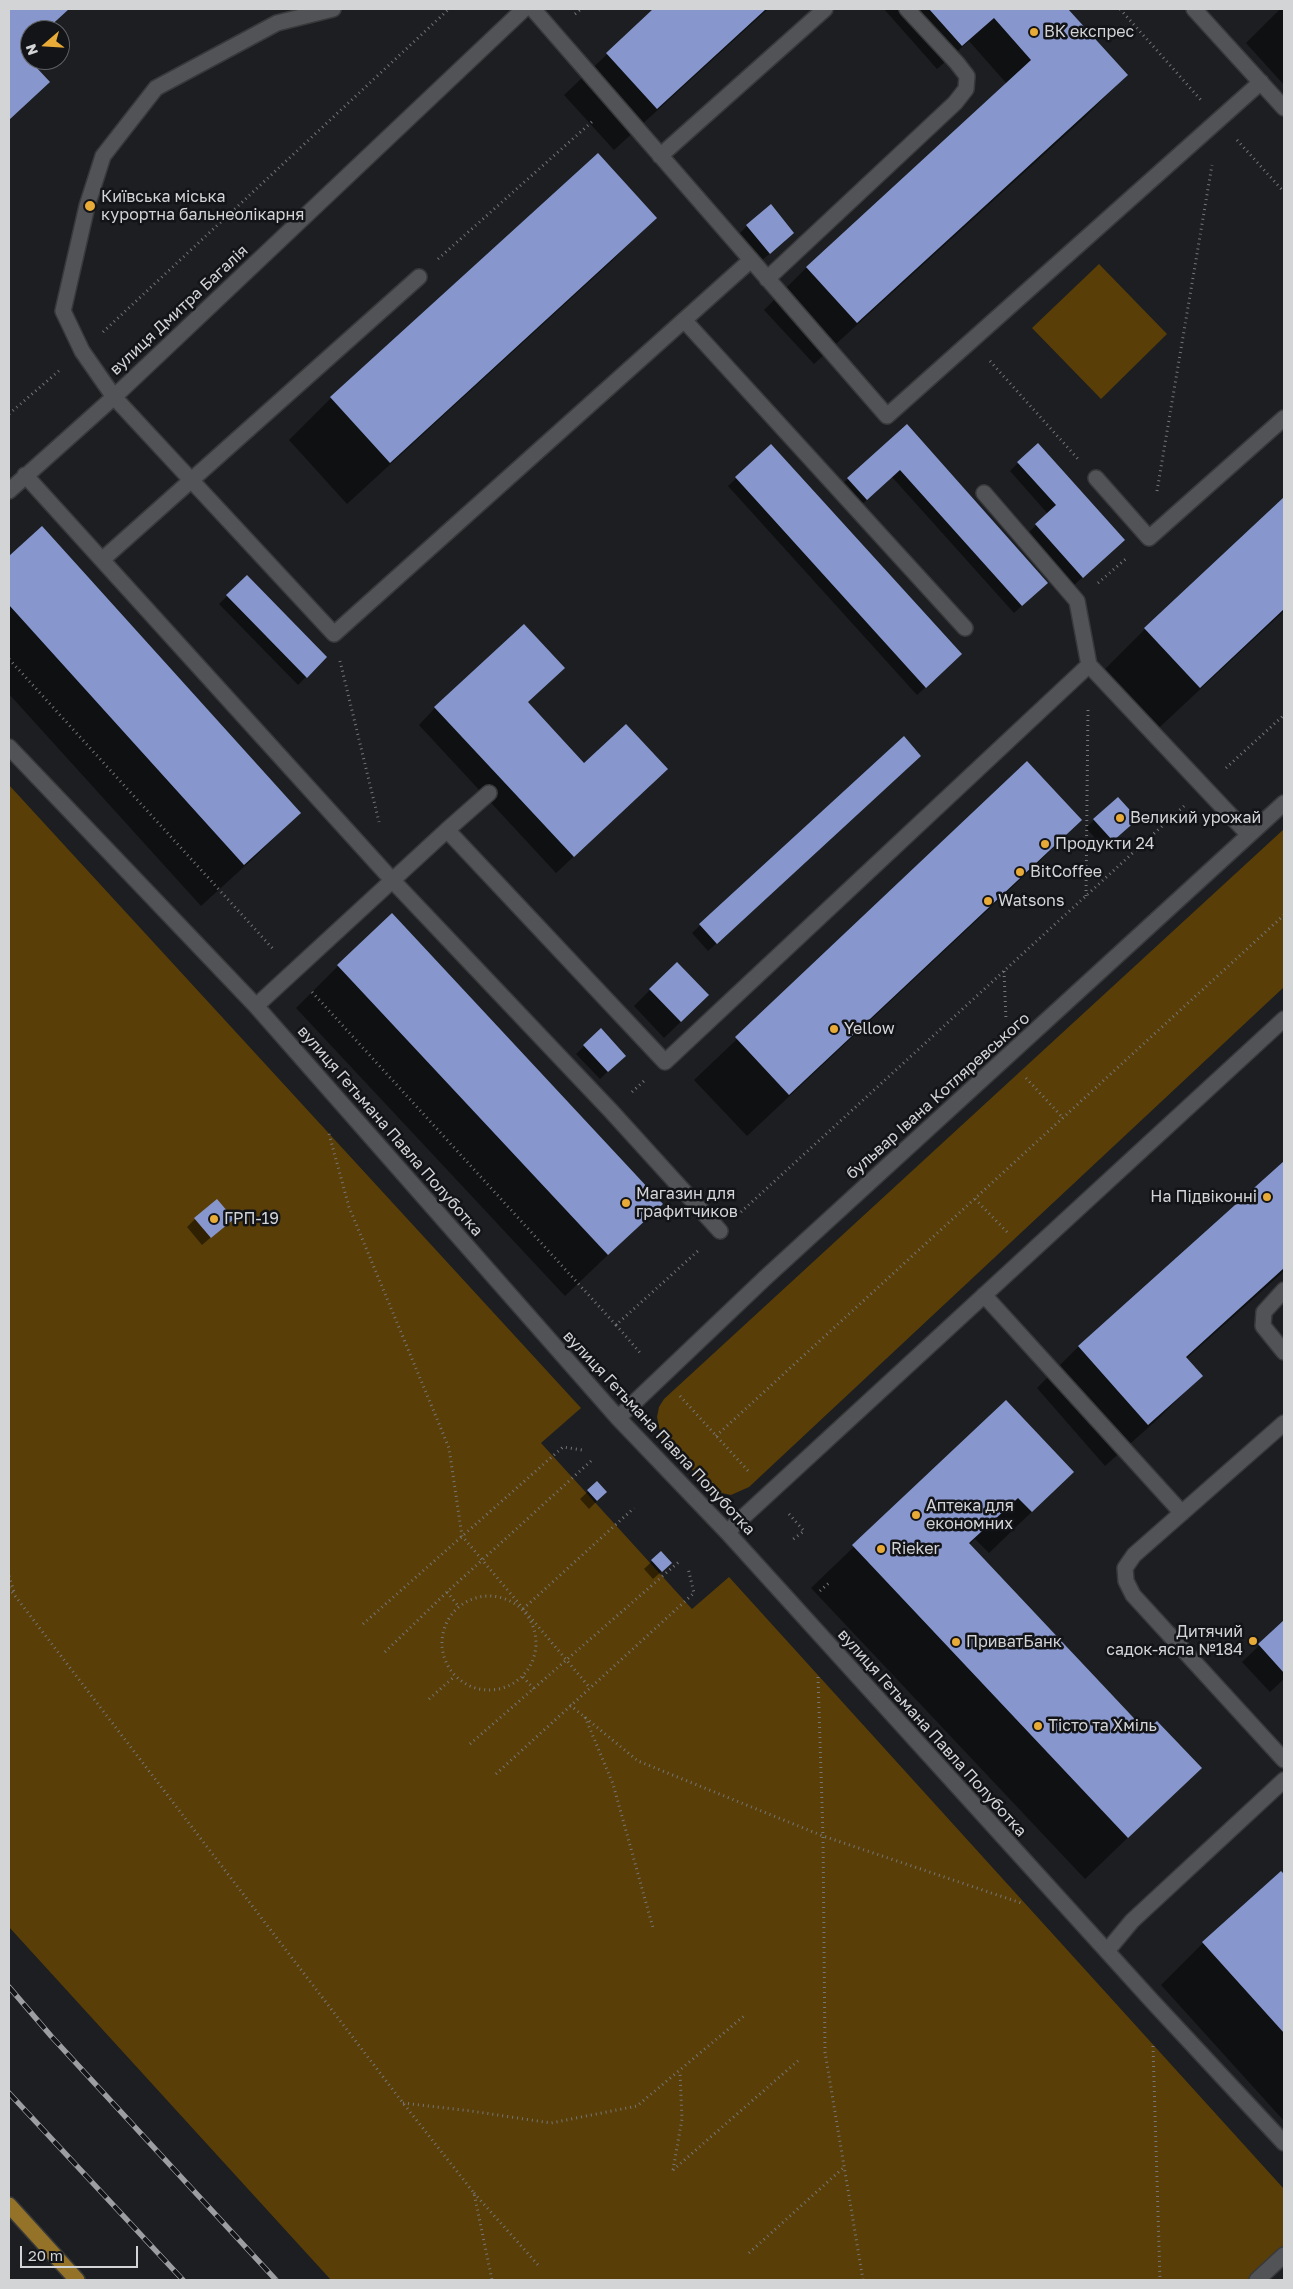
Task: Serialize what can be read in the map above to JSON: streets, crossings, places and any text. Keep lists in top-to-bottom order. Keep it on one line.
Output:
{"streets":{"street":["вулиця Дмитра Багалія","бульвар Івана Котляревського","вулиця Гетьмана Павла Полуботка"]},"crossings":[["бульвар Івана Котляревського","вулиця Гетьмана Павла Полуботка"]],"places":["ВК експрес","Київська міська курортна бальнеолікарня","Великий урожай","Продукти 24","BitCoffee","Watsons","Yellow","На Підвіконні","Магазин для графитчиков","ГРП-19","Аптека для економних","Rieker","Дитячий садок-ясла №184","ПриватБанк","Тісто та Хміль"],"scale_bar":"20 m","north":"left"}
